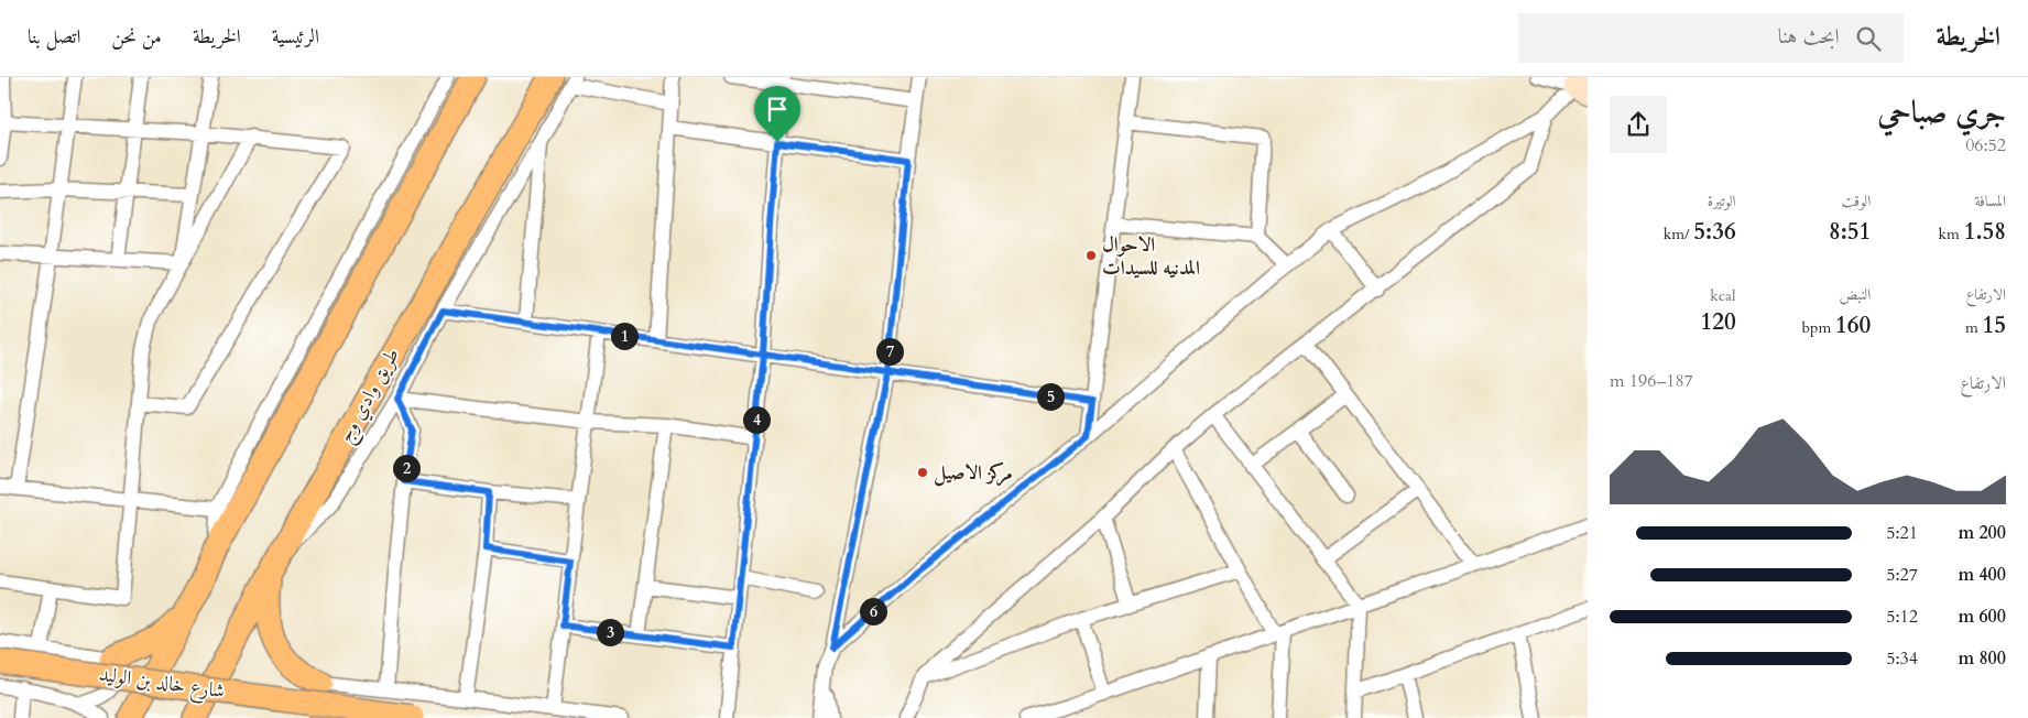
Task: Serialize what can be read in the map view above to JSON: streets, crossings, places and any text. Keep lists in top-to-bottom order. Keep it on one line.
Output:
{"streets":{"main road":["طريق وادي وج","شارع خالد بن الوليد"]},"places":["الاحوال المدنيه للسيدات","مركز الاصيل"],"page":{"header":"الخريطة","search":"ابحث هنا","nav":["الرئيسية","الخريطة","من نحن","اتصل بنا"],"heading":["جري صباحي","06:52"],"stats":[["المسافة","1.58 km"],["الوقت","8:51"],["الوتيرة","5:36 /km"],["الارتفاع","15 m"],["النبض","160 bpm"],["kcal","120"]],"pins":["1","7","5","4","2","6","3"],"chart":["الارتفاع","187–196 m"],"list":[{"name":"200 m","note":"5:21"},{"name":"400 m","note":"5:27"},{"name":"600 m","note":"5:12"},{"name":"800 m","note":"5:34"}]}}
